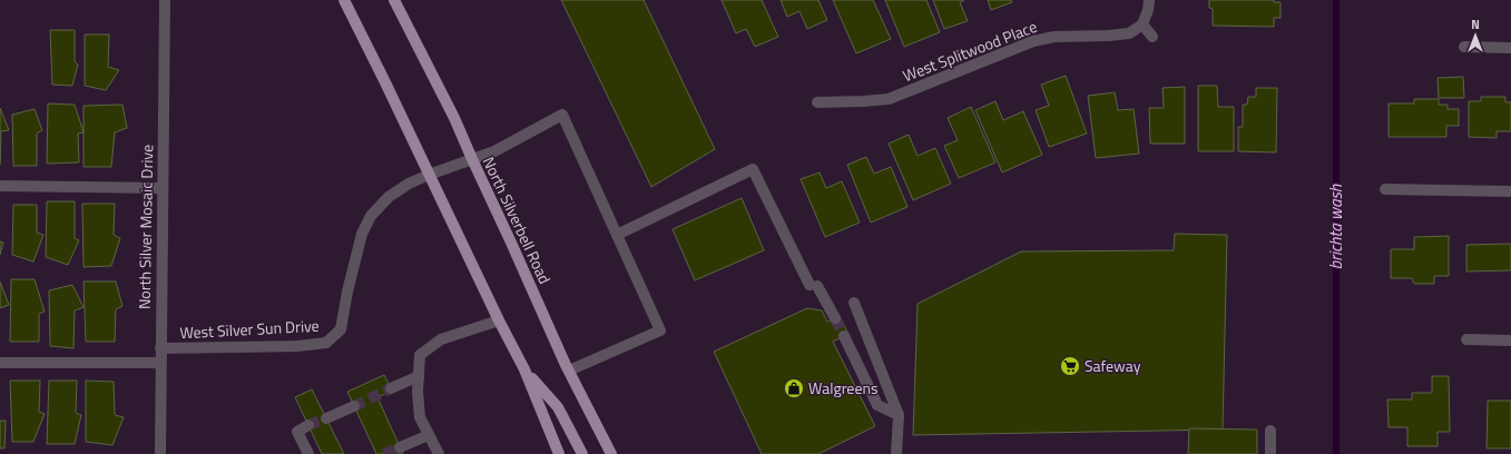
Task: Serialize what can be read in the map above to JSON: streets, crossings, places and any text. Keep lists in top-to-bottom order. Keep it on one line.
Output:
{"streets":{"main road":["North Silverbell Road"],"street":["West Splitwood Place","North Silver Mosaic Drive","West Silver Sun Drive"]},"crossings":[["North Silverbell Road","West Silver Sun Drive"],["North Silver Mosaic Drive","West Silver Sun Drive"]],"water":["brichta wash"],"places":{"supermarket":["Safeway"],"shop":["Walgreens"]},"north":"top"}
